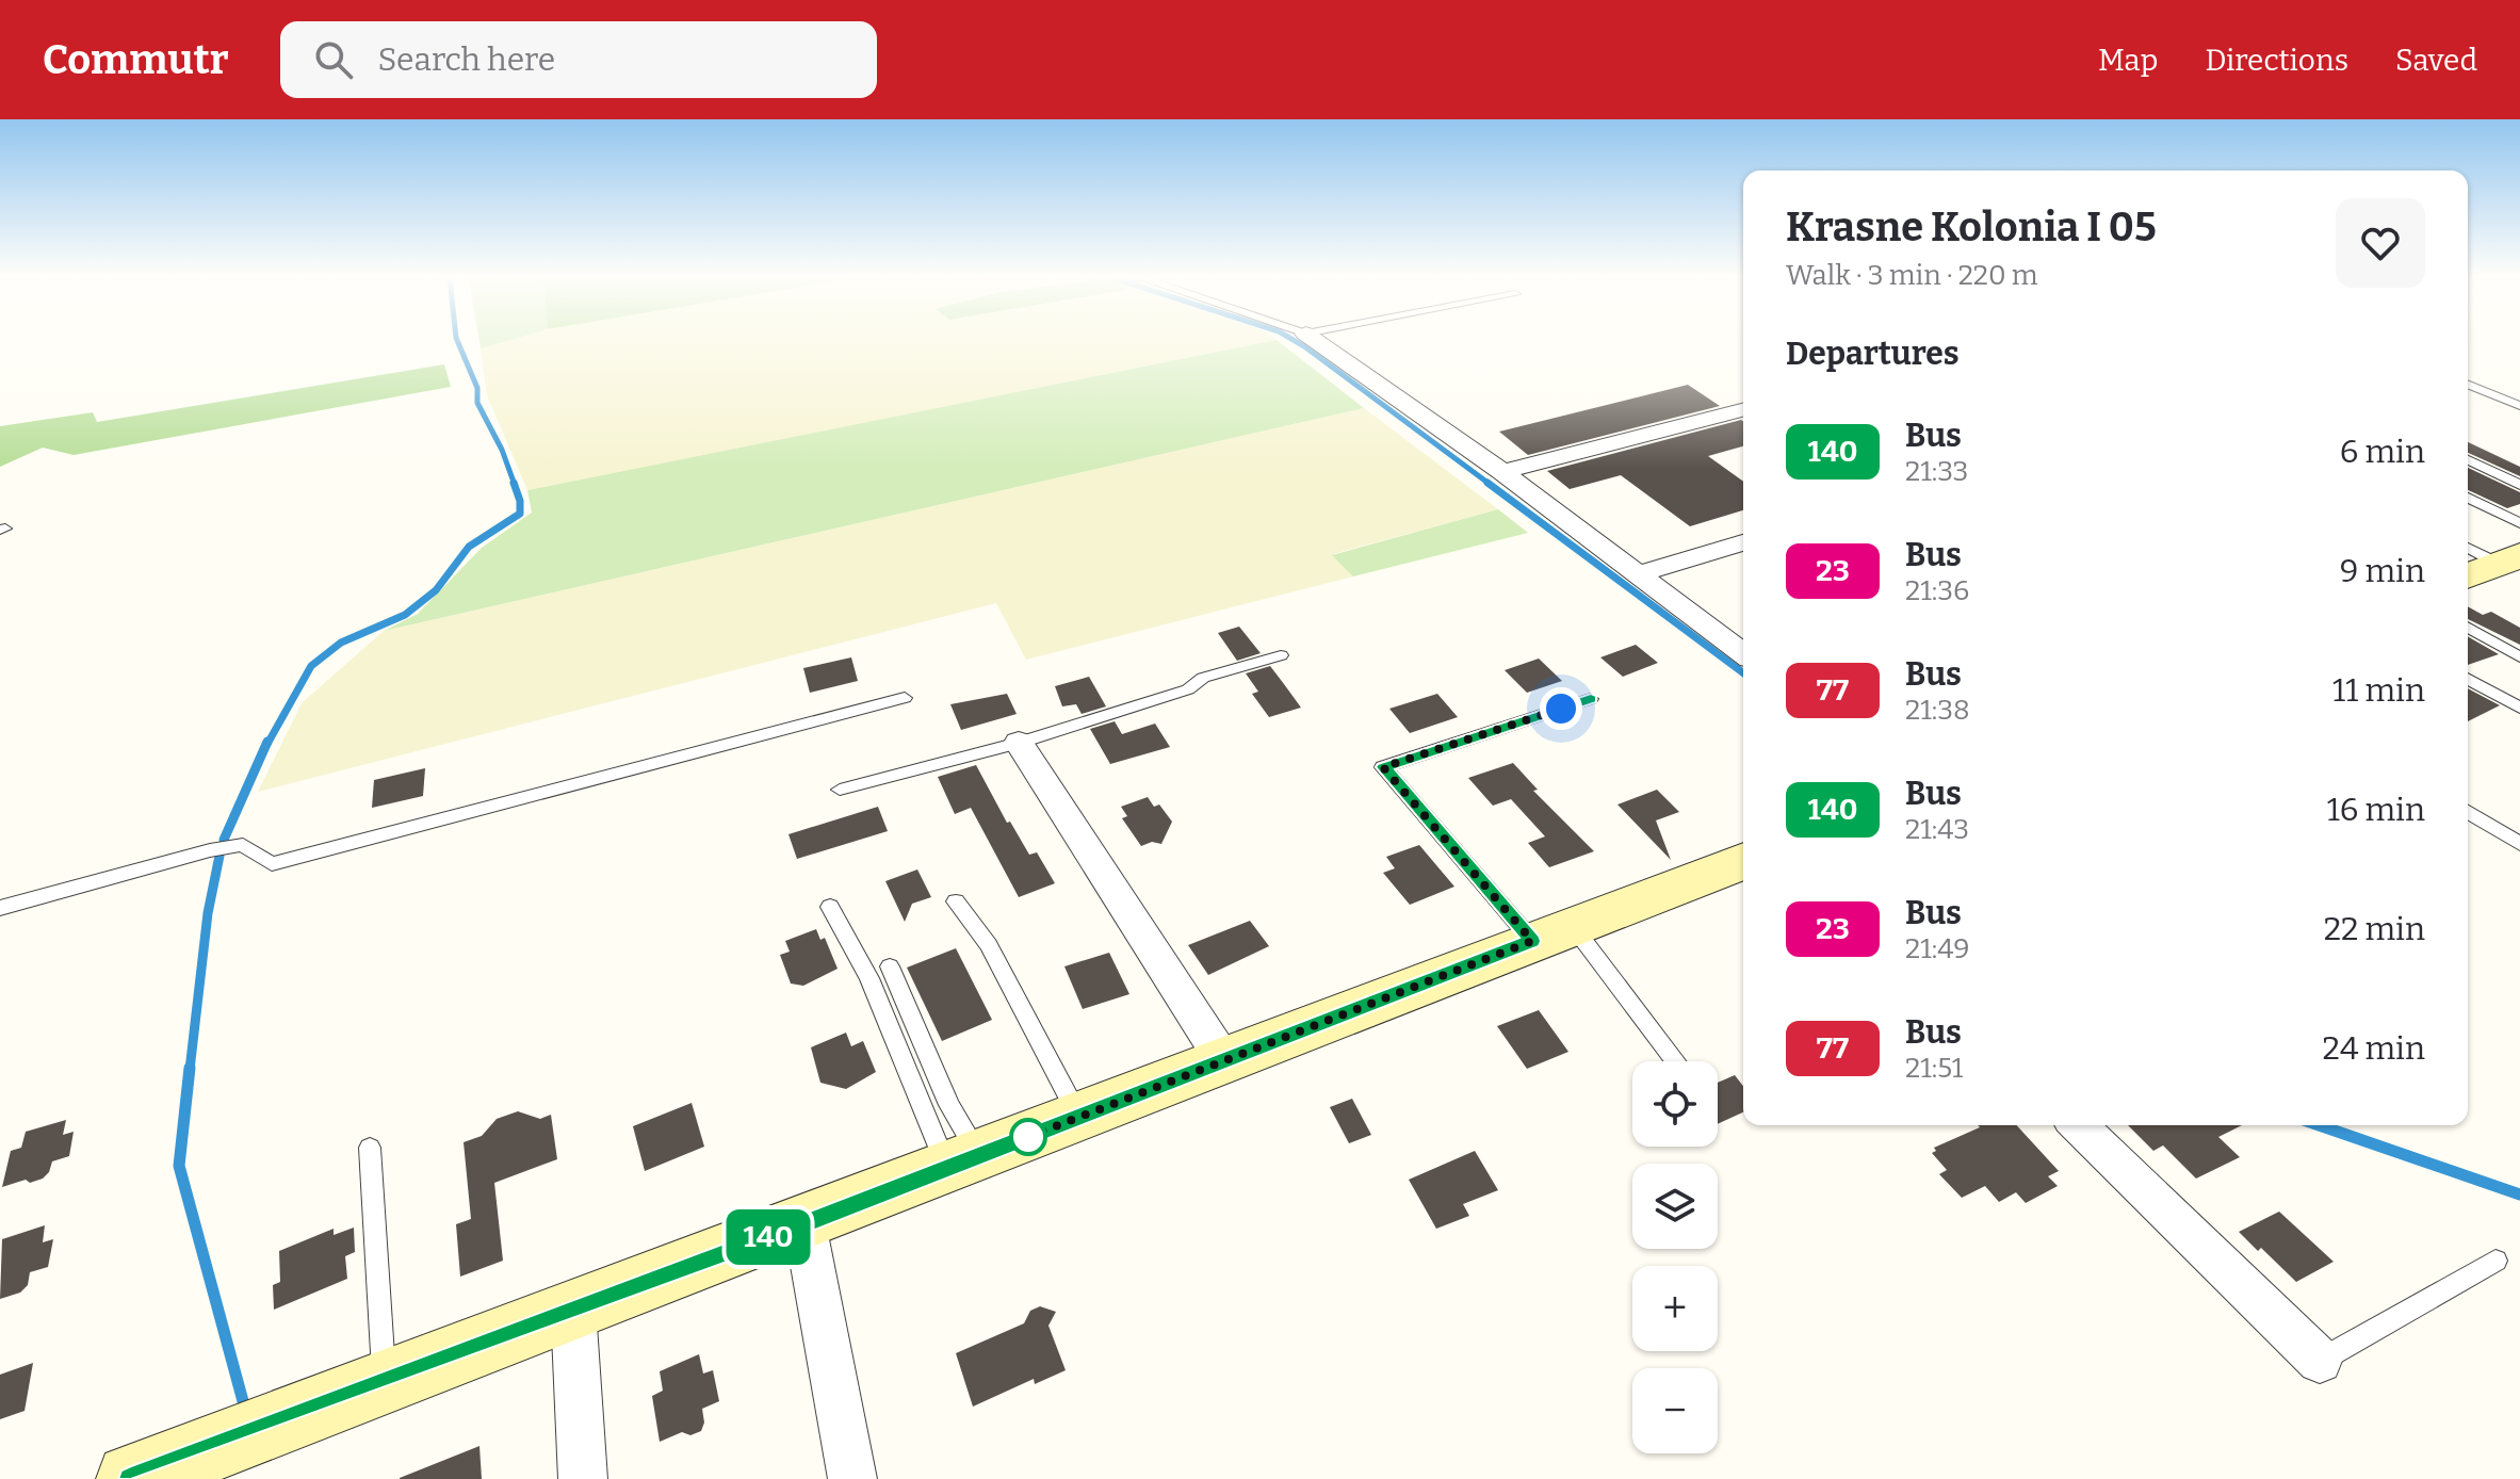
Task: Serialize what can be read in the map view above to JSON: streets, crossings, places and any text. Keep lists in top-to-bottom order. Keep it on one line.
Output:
{"lines":["bus line 140"],"page":{"header":"Commutr","search":"Search here","nav":["Map","Directions","Saved"],"on_map":"140","heading":[["Krasne Kolonia I 05","Walk · 3 min · 220 m"],"Departures"],"list":[{"mark":"140","name":"Bus","note":"21:33","value":"6 min"},{"mark":"23","name":"Bus","note":"21:36","value":"9 min"},{"mark":"77","name":"Bus","note":"21:38","value":"11 min"},{"mark":"140","name":"Bus","note":"21:43","value":"16 min"},{"mark":"23","name":"Bus","note":"21:49","value":"22 min"},{"mark":"77","name":"Bus","note":"21:51","value":"24 min"}],"map_buttons":["+","−"]}}
